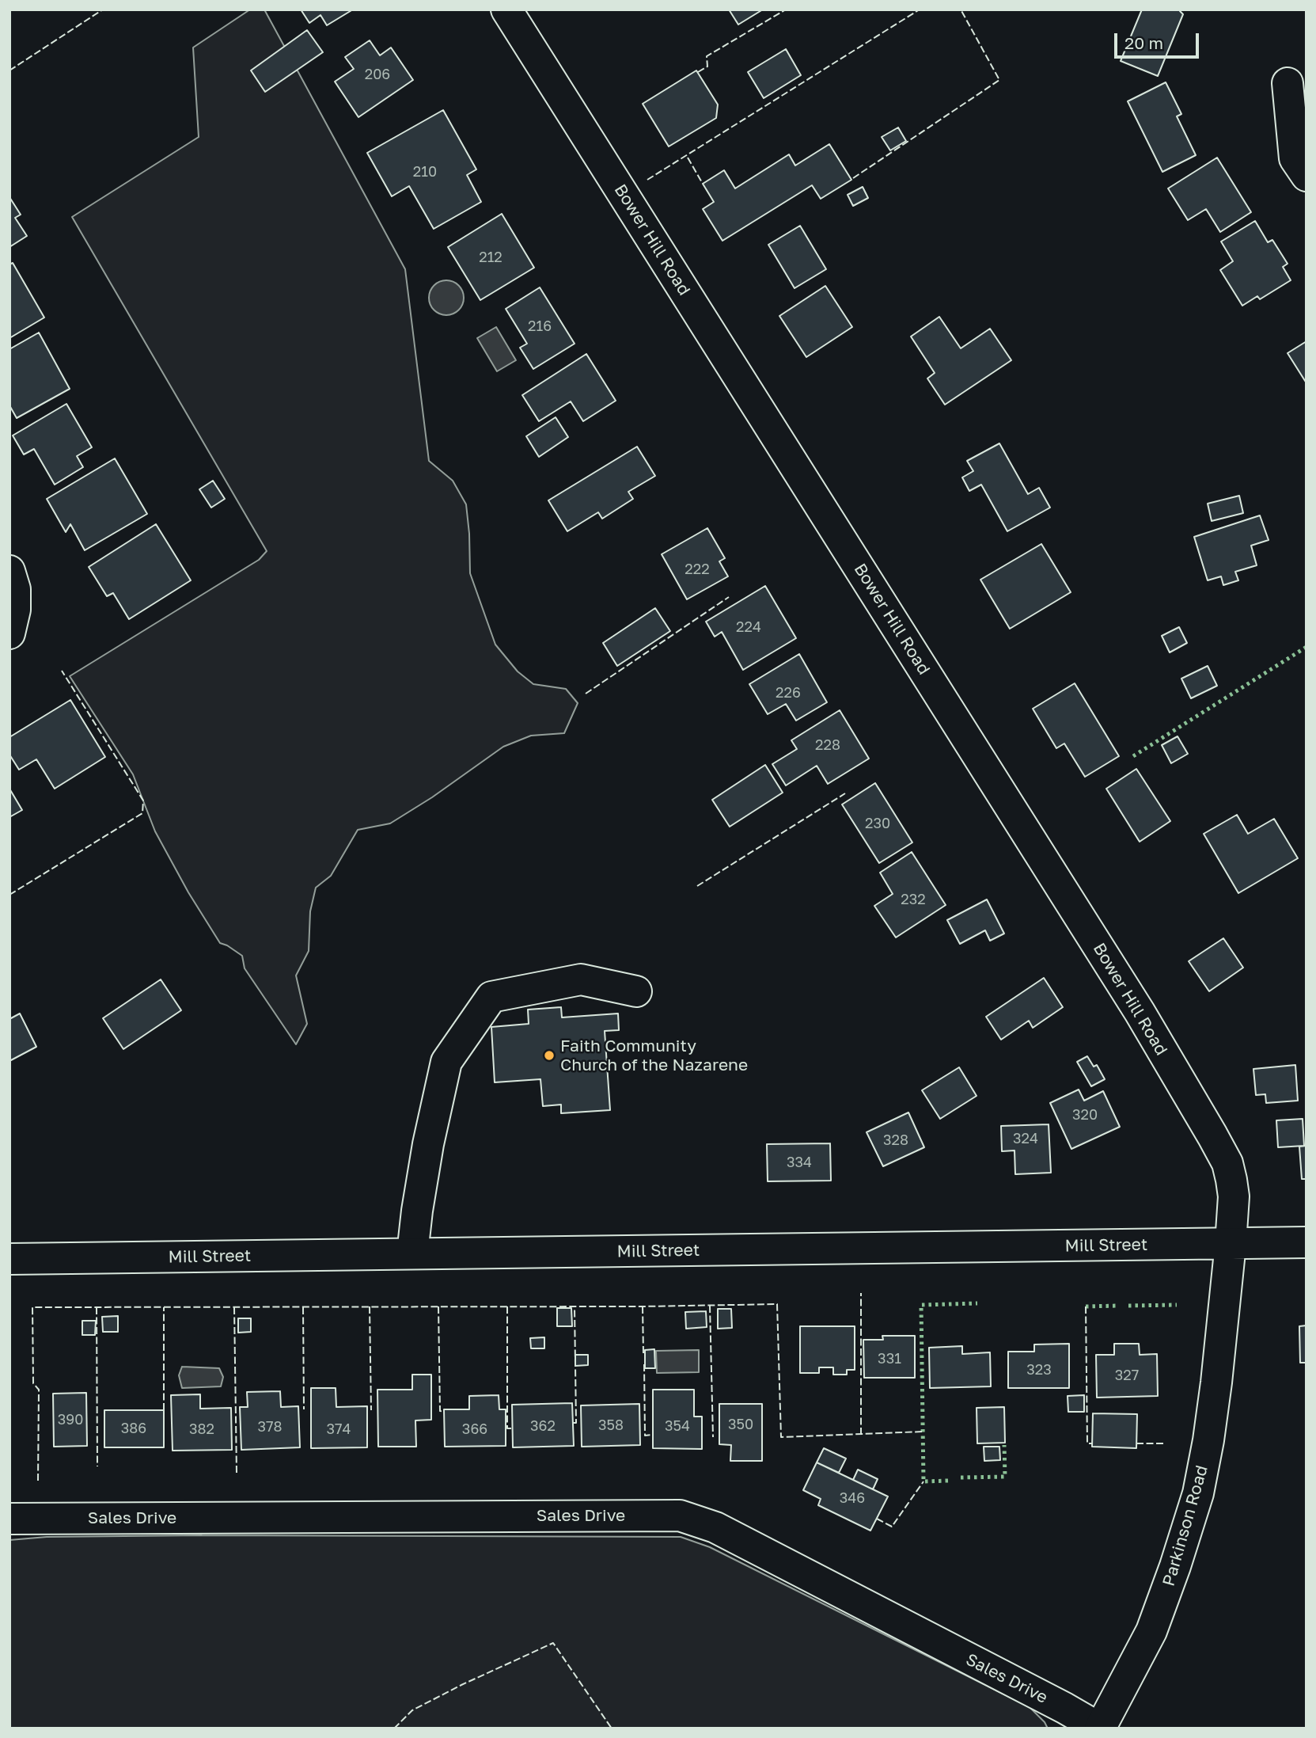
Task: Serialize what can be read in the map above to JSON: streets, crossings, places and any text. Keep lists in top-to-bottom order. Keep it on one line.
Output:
{"streets":{"street":["Bower Hill Road","Mill Street","Sales Drive","Parkinson Road"]},"crossings":[["Bower Hill Road","Mill Street"],["Bower Hill Road","Parkinson Road"],["Mill Street","Parkinson Road"],["Sales Drive","Parkinson Road"]],"places":["Faith Community Church of the Nazarene"],"house_numbers":["206","210","212","216","222","224","226","228","230","232","320","324","328","334","331","323","327","390","350","358","362","354","378","386","382","374","366","346"],"scale_bar":"20 m"}
